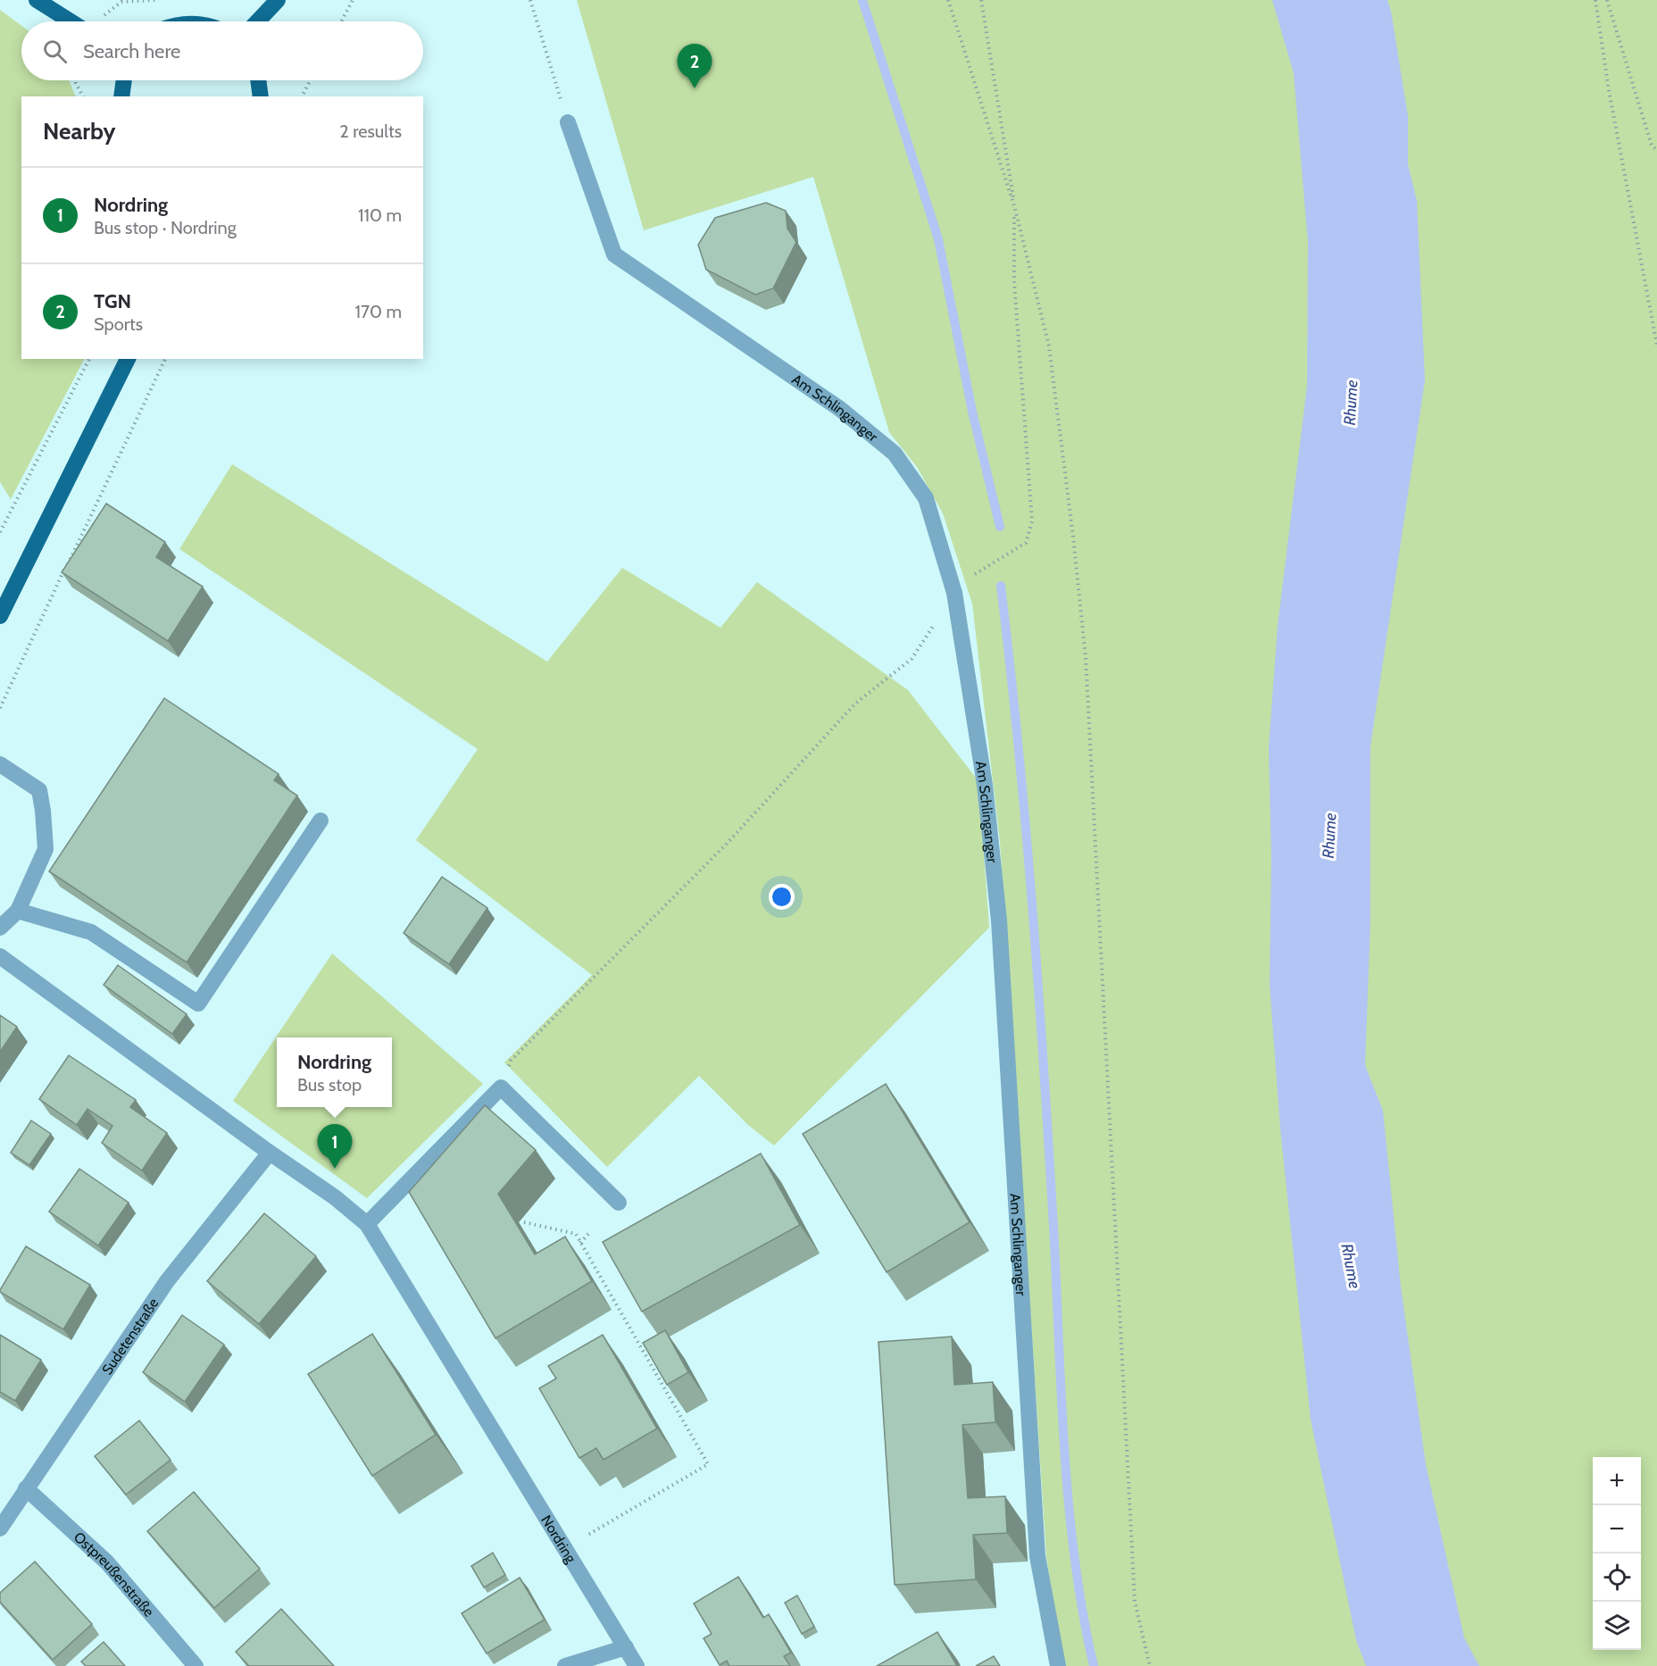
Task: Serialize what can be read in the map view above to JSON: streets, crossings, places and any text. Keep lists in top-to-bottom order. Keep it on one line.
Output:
{"streets":{"street":["Am Schlinganger","Sudetenstraße","Nordring","Ostpreußenstraße"]},"crossings":[["Sudetenstraße","Nordring"],["Sudetenstraße","Ostpreußenstraße"]],"water":["Rhume"],"page":{"search":"Search here","pins":["2","1"],"heading":["Nearby","2 results"],"list":[{"mark":"1","name":"Nordring","note":"Bus stop · Nordring","value":"110 m"},{"mark":"2","name":"TGN","note":"Sports","value":"170 m"}],"popup":["Nordring","Bus stop"],"map_buttons":["+","−"]}}
